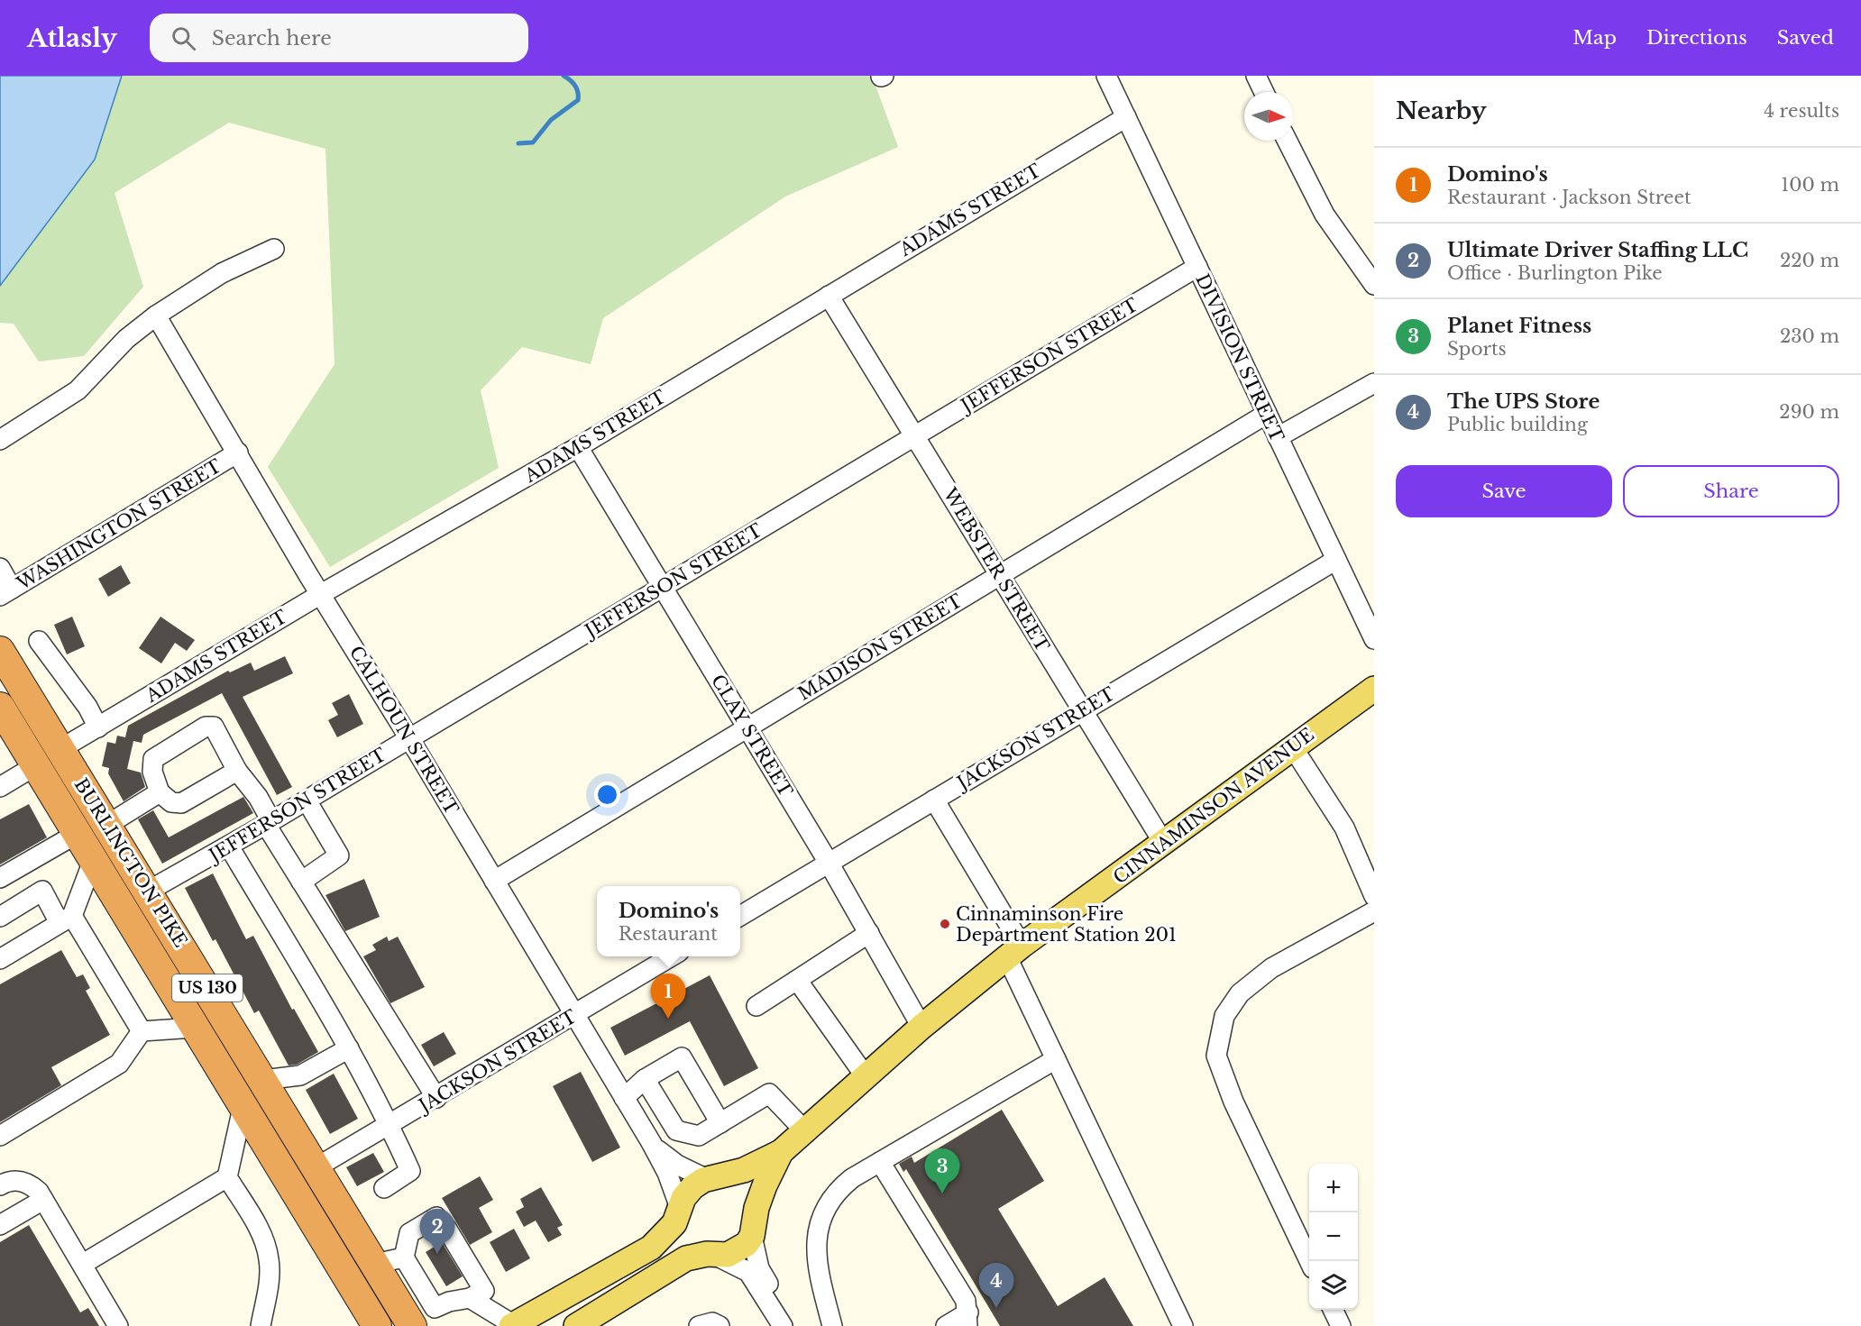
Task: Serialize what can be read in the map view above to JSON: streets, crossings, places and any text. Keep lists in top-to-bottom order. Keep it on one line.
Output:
{"streets":{"highway":["BURLINGTON PIKE","US 130"],"main road":["CALHOUN STREET","CINNAMINSON AVENUE"],"street":["ADAMS STREET","JEFFERSON STREET","DIVISION STREET","WASHINGTON STREET","WEBSTER STREET","MADISON STREET","CLAY STREET","JACKSON STREET"]},"crossings":[["ADAMS STREET","DIVISION STREET"],["ADAMS STREET","WEBSTER STREET"],["ADAMS STREET","CALHOUN STREET"],["ADAMS STREET","CLAY STREET"],["ADAMS STREET","BURLINGTON PIKE"],["JEFFERSON STREET","DIVISION STREET"],["JEFFERSON STREET","WEBSTER STREET"],["JEFFERSON STREET","CALHOUN STREET"],["JEFFERSON STREET","CLAY STREET"],["JEFFERSON STREET","BURLINGTON PIKE"],["DIVISION STREET","MADISON STREET"],["DIVISION STREET","JACKSON STREET"],["WASHINGTON STREET","CALHOUN STREET"],["WEBSTER STREET","MADISON STREET"],["WEBSTER STREET","JACKSON STREET"],["WEBSTER STREET","CINNAMINSON AVENUE"],["MADISON STREET","CALHOUN STREET"],["MADISON STREET","CLAY STREET"],["CALHOUN STREET","JACKSON STREET"],["CALHOUN STREET","CINNAMINSON AVENUE"],["CLAY STREET","JACKSON STREET"],["CLAY STREET","CINNAMINSON AVENUE"],["JACKSON STREET","BURLINGTON PIKE"]],"places":["Cinnaminson Fire Department Station 201"],"north":"right","page":{"header":"Atlasly","search":"Search here","nav":["Map","Directions","Saved"],"heading":["Nearby","4 results"],"list":[{"mark":"1","name":"Domino's","note":"Restaurant · Jackson Street","value":"100 m"},{"mark":"2","name":"Ultimate Driver Staffing LLC","note":"Office · Burlington Pike","value":"220 m"},{"mark":"3","name":"Planet Fitness","note":"Sports","value":"230 m"},{"mark":"4","name":"The UPS Store","note":"Public building","value":"290 m"}],"buttons":["Save","Share"],"popup":["Domino's","Restaurant"],"pins":["1","3","2","4"],"map_buttons":["+","−"]}}
